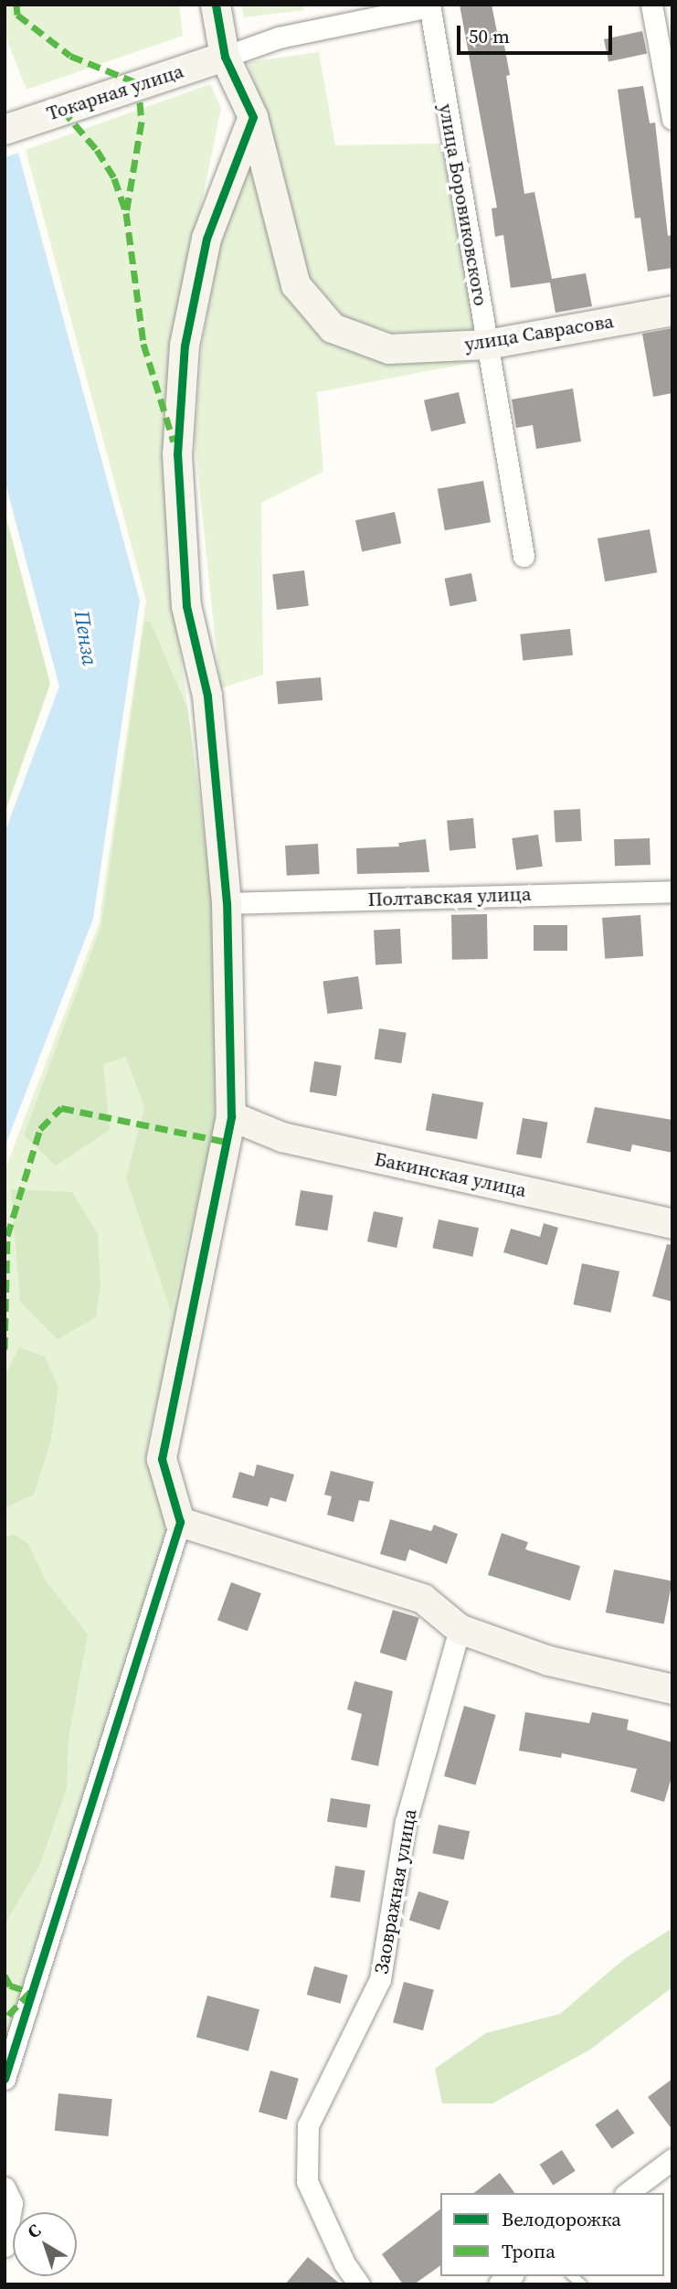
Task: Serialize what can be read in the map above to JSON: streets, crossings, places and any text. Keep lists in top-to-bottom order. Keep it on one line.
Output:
{"streets":{"street":["Токарная улица","улица Боровиковского","улица Саврасова","Полтавская улица","Бакинская улица","Заовражная улица"]},"crossings":[["Токарная улица","улица Саврасова"],["улица Боровиковского","улица Саврасова"]],"water":["Пенза"],"legend":["Велодорожка","Тропа"],"scale_bar":"50 m","north":"top left"}
